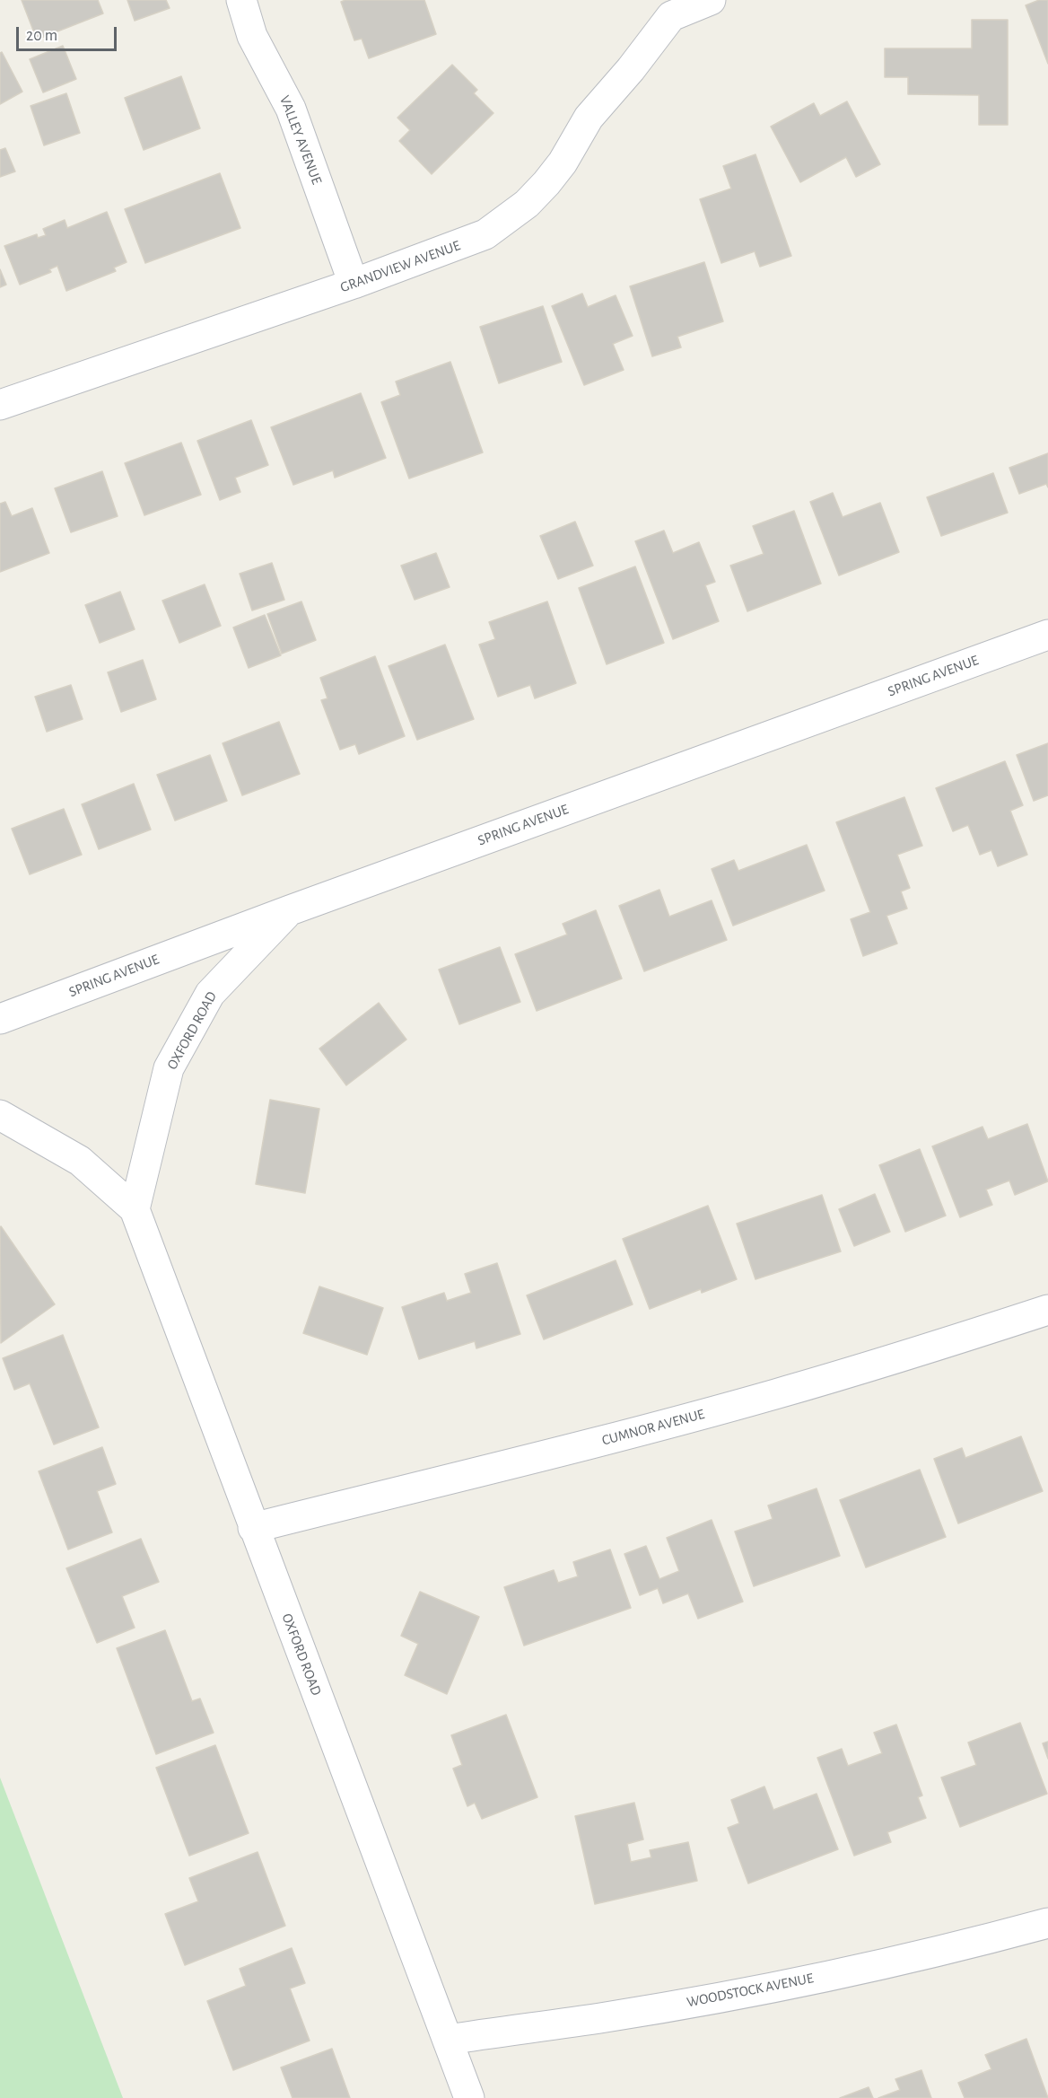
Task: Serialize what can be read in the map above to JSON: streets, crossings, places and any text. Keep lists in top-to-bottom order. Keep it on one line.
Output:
{"streets":{"street":["VALLEY AVENUE","GRANDVIEW AVENUE","SPRING AVENUE","OXFORD ROAD","CUMNOR AVENUE","WOODSTOCK AVENUE"]},"crossings":[["VALLEY AVENUE","GRANDVIEW AVENUE"],["SPRING AVENUE","OXFORD ROAD"],["OXFORD ROAD","CUMNOR AVENUE"],["OXFORD ROAD","WOODSTOCK AVENUE"]],"scale_bar":"20 m"}
